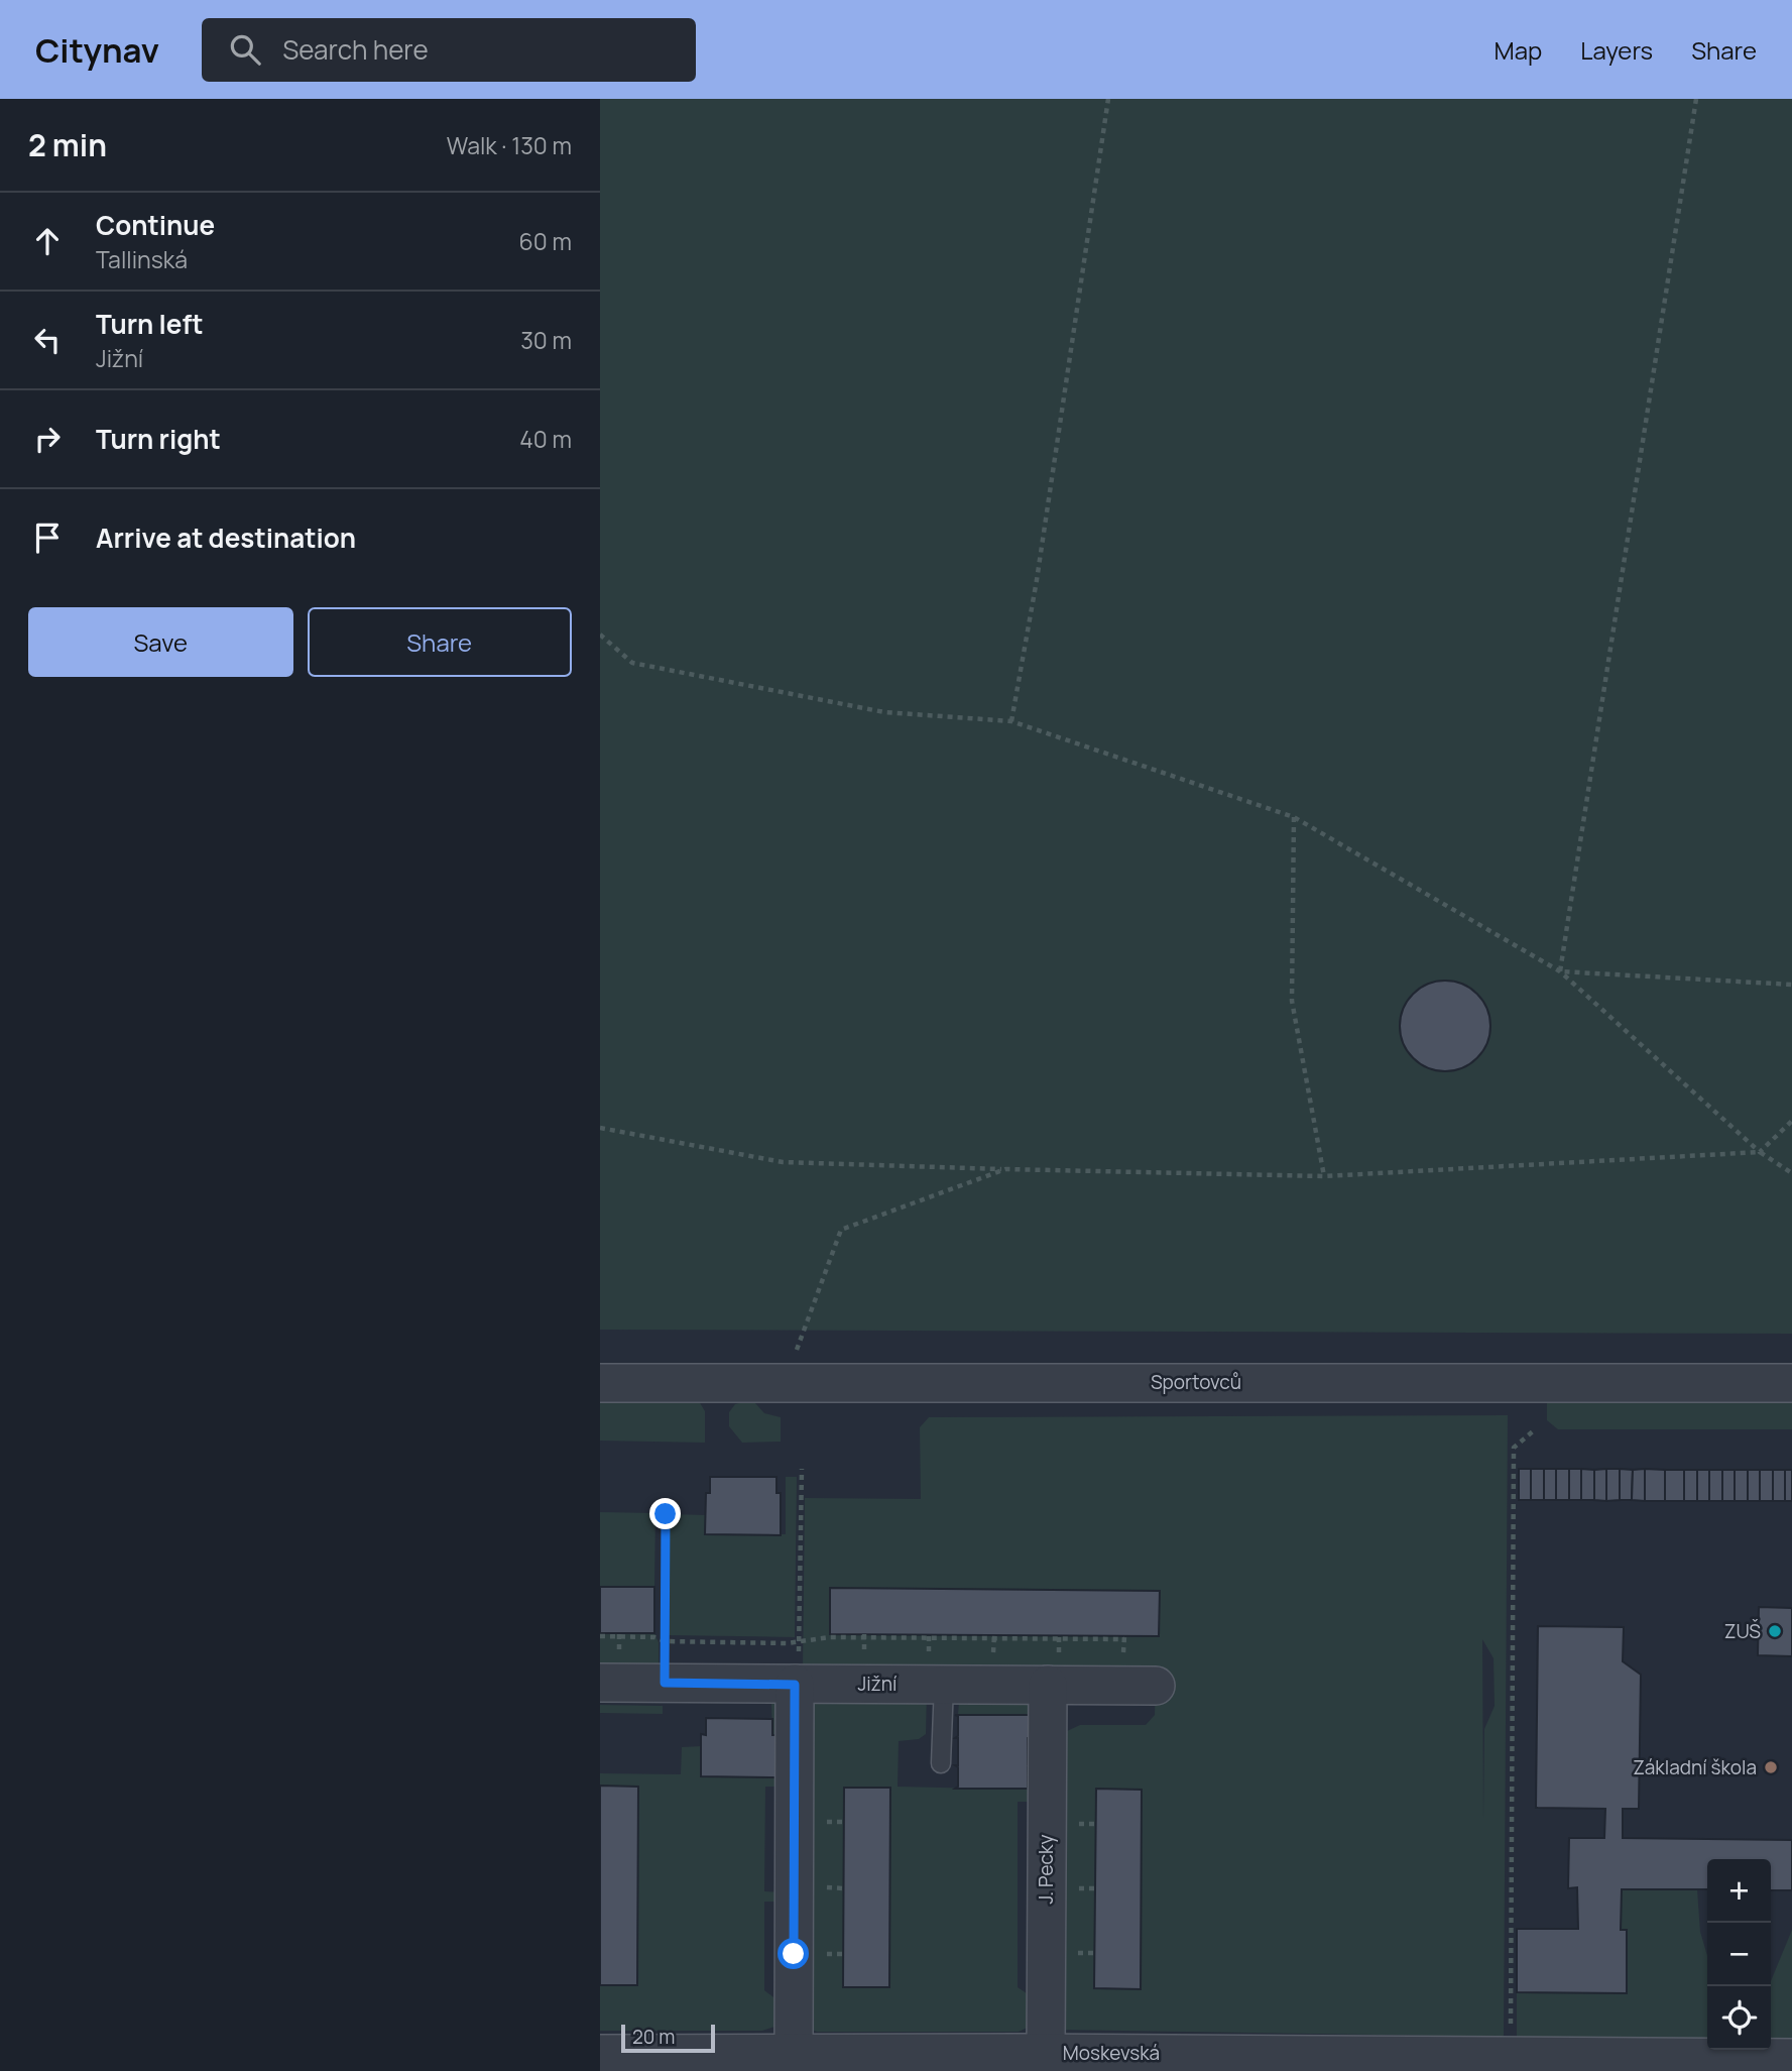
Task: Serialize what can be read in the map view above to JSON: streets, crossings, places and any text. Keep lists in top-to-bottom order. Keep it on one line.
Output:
{"streets":{"street":["Sportovců","Jižní","J. Pecky","Moskevská"]},"crossings":[["Jižní","J. Pecky"],["J. Pecky","Moskevská"]],"places":["ZUŠ","Základní škola"],"scale_bar":"20 m","page":{"header":"Citynav","search":"Search here","nav":["Map","Layers","Share"],"heading":["2 min","Walk · 130 m"],"list":[["Continue","Tallinská","60 m"],["Turn left","Jižní","30 m"],["Turn right","40 m"],"Arrive at destination"],"buttons":["Save","Share"],"map_buttons":["+","−"],"scale":"20 m"}}
